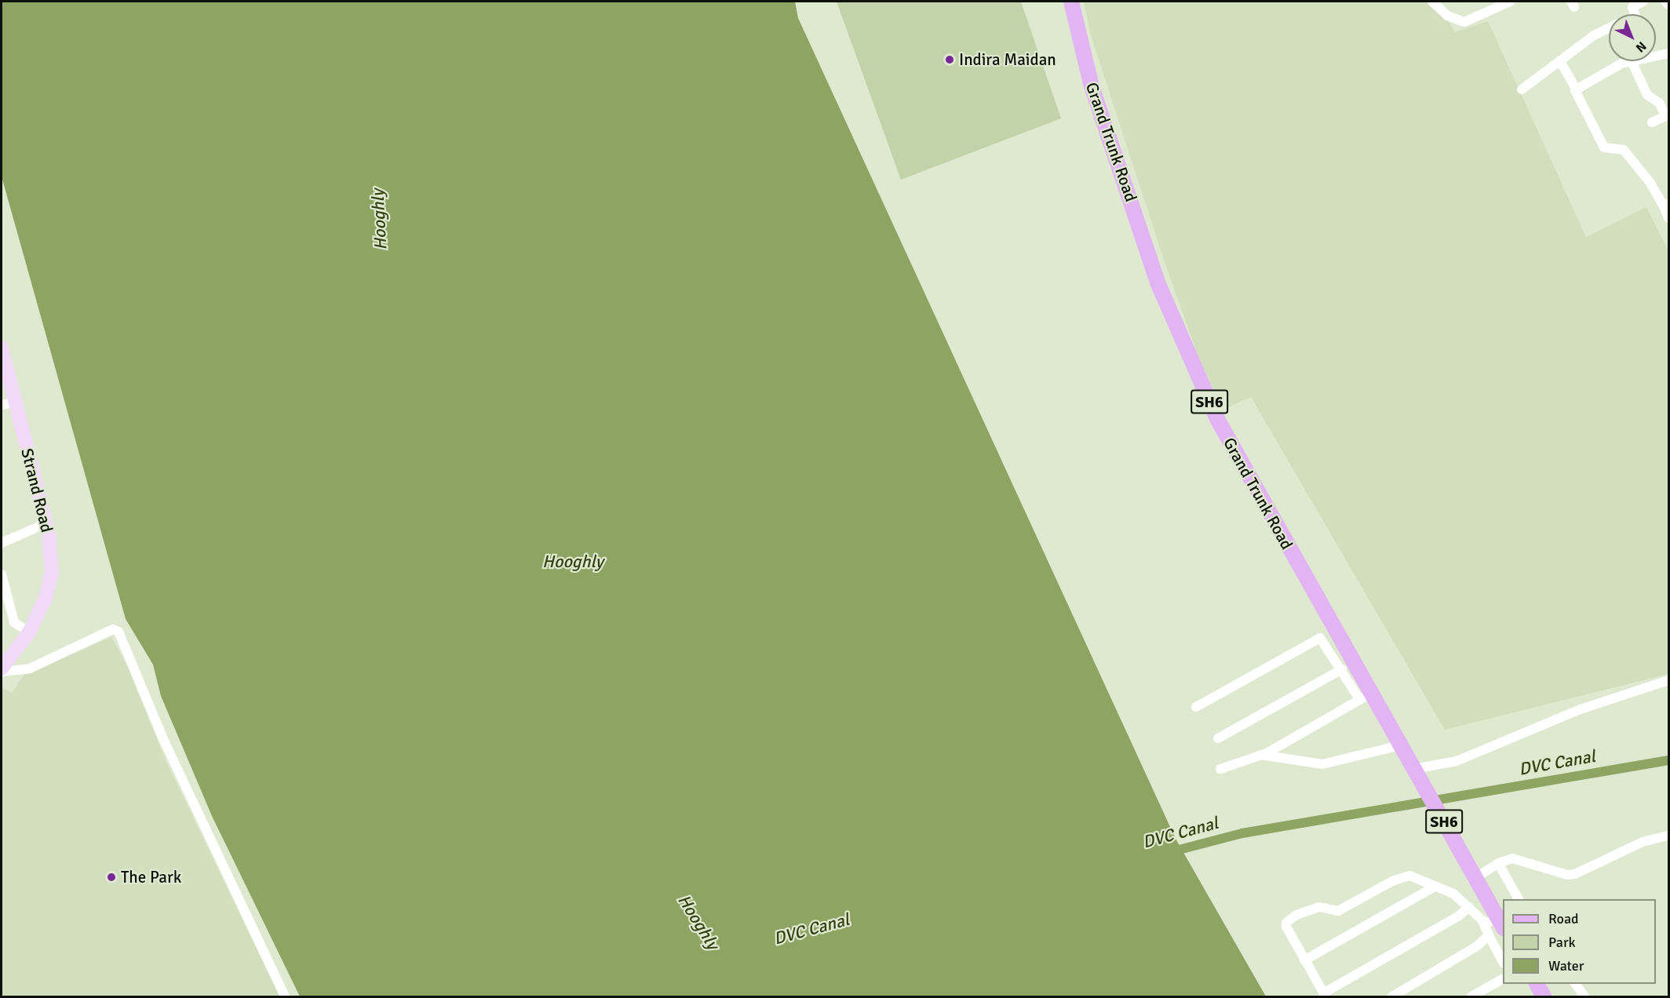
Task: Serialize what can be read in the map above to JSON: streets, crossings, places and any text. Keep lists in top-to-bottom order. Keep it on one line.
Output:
{"streets":{"main road":["Grand Trunk Road","SH6"],"street":["Strand Road"]},"water":["Hooghly","DVC Canal"],"places":["Indira Maidan","The Park"],"legend":["Road","Park","Water"],"north":"bottom right"}
